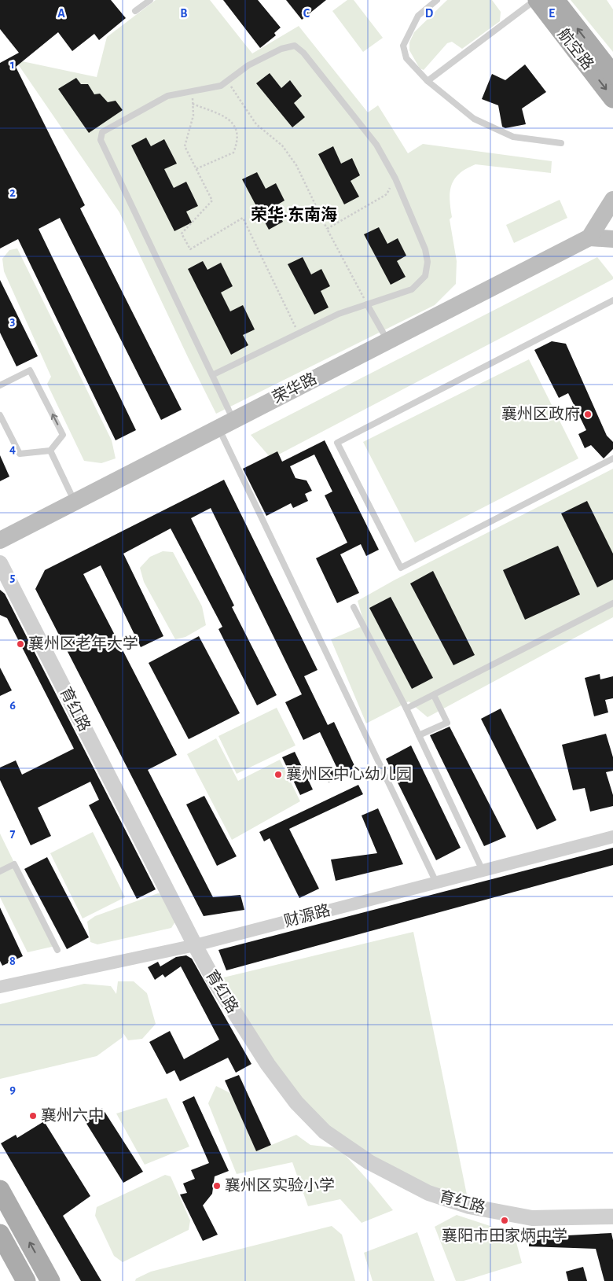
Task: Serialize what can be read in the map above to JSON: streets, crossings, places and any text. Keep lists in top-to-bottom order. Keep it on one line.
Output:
{"streets":{"main road":["航空路","荣华路"],"street":["育红路","财源路"]},"crossings":[["育红路","财源路"]],"districts":["荣华·东南海"],"places":["襄州区政府","襄州区老年大学","襄州区中心幼儿园","襄州六中","襄州区实验小学","襄阳市田家炳中学"],"grid":{"columns":["A","B","C","D","E"],"rows":["1","2","3","4","5","6","7","8","9"]}}
